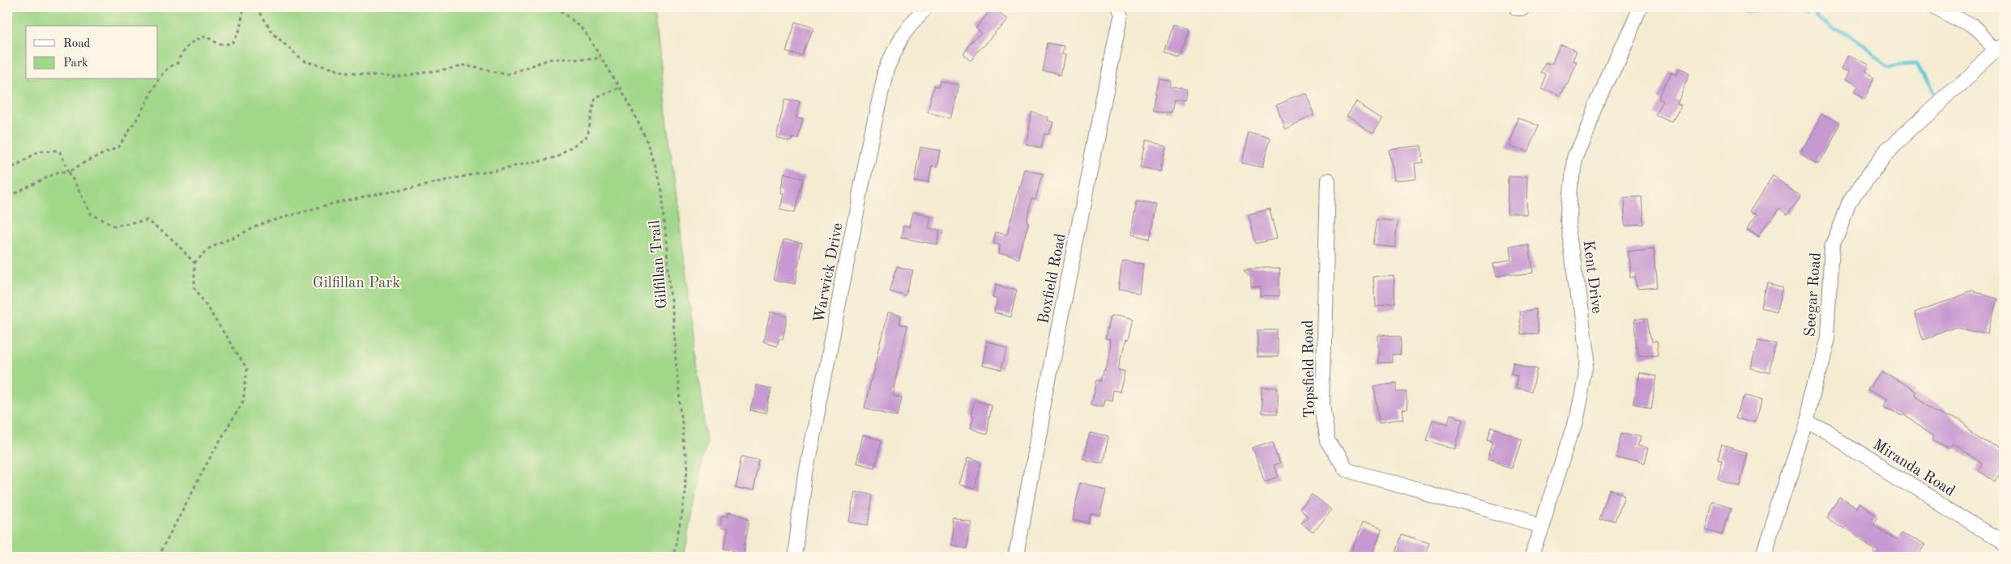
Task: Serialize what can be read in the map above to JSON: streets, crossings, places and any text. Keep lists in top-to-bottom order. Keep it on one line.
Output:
{"streets":{"street":["Warwick Drive","Kent Drive","Boxfield Road","Seegar Road","Topsfield Road","Miranda Road"],"path":["Gilfillan Trail"]},"crossings":[["Kent Drive","Topsfield Road"],["Seegar Road","Miranda Road"]],"parks":["Gilfillan Park"],"legend":["Road","Park"]}
